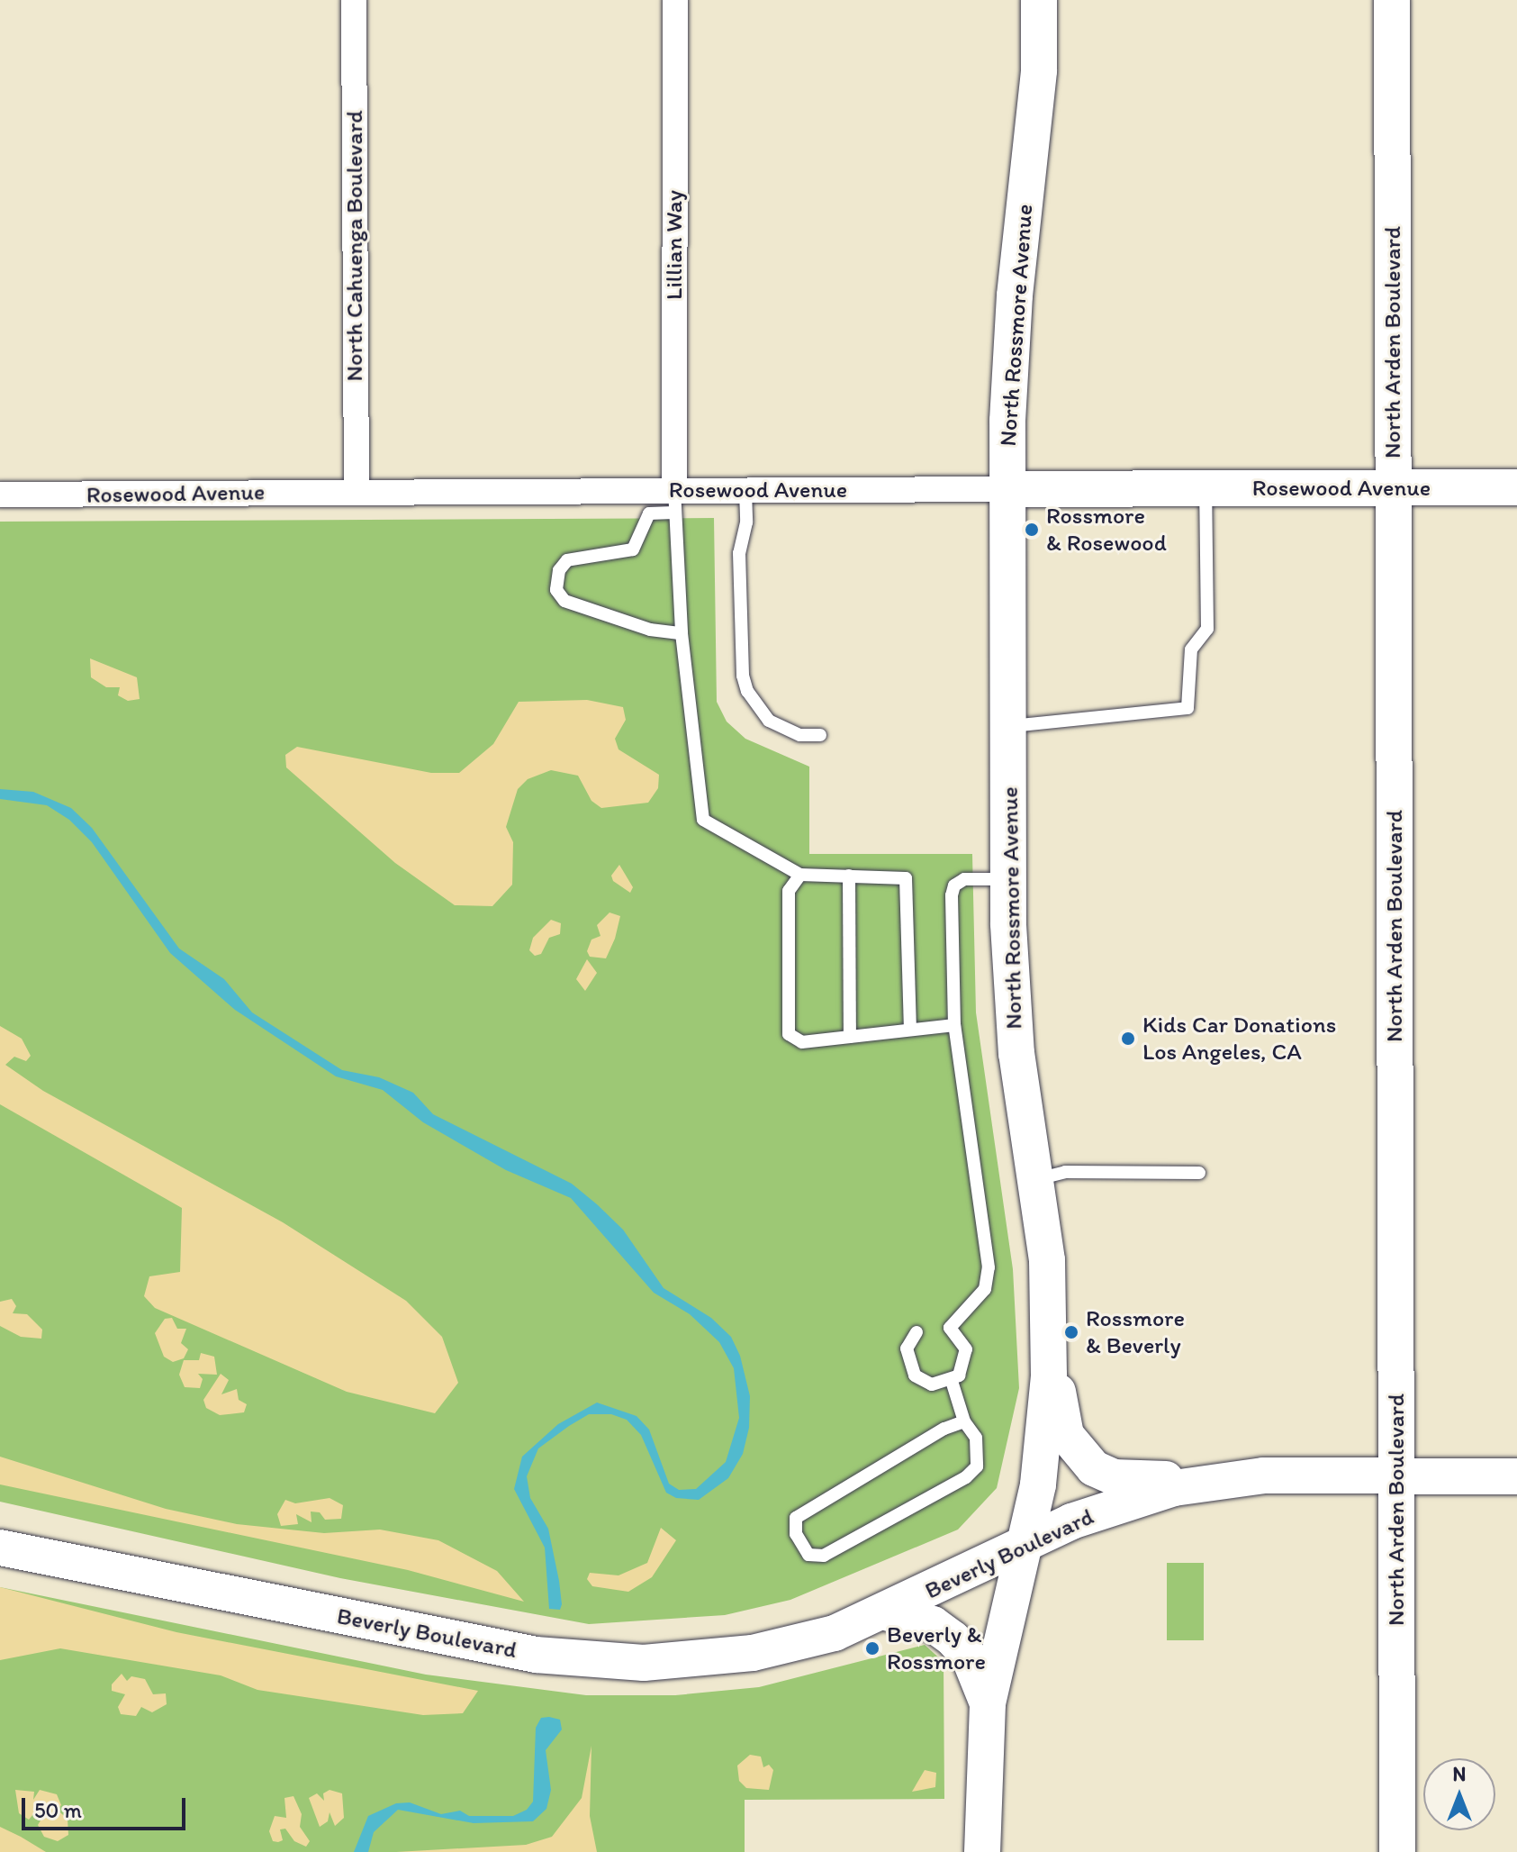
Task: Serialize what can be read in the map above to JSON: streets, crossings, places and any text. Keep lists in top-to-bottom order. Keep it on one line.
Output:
{"streets":{"main road":["North Rossmore Avenue","North Arden Boulevard","Rosewood Avenue","Beverly Boulevard"],"street":["Lillian Way","North Cahuenga Boulevard"]},"crossings":[["Lillian Way","Rosewood Avenue"],["North Cahuenga Boulevard","Rosewood Avenue"],["North Rossmore Avenue","Rosewood Avenue"],["North Rossmore Avenue","Beverly Boulevard"],["North Arden Boulevard","Rosewood Avenue"],["North Arden Boulevard","Beverly Boulevard"]],"places":["Rossmore & Rosewood","Kids Car Donations Los Angeles, CA","Rossmore & Beverly","Beverly & Rossmore"],"scale_bar":"50 m","north":"top"}
